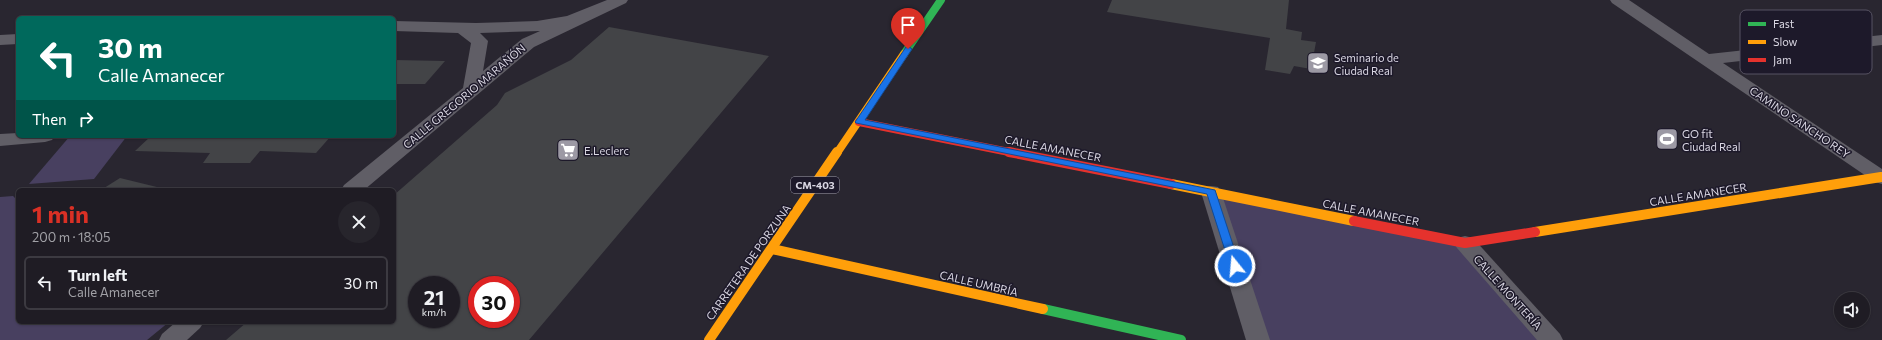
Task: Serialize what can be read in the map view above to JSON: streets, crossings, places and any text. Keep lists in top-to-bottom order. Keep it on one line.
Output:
{"streets":{"street":["CALLE GREGORIO MARAÑÓN","CAMINO SANCHO REY","CALLE AMANECER","CM-403","CARRETERA DE PORZUNA","CALLE UMBRÍA","CALLE MONTERÍA"]},"crossings":[["CAMINO SANCHO REY","CALLE AMANECER"],["CALLE AMANECER","CARRETERA DE PORZUNA"],["CALLE AMANECER","CALLE MONTERÍA"],["CARRETERA DE PORZUNA","CALLE UMBRÍA"]],"places":{"school or university":["Seminario de Ciudad Real"],"sports":["GO fit Ciudad Real"],"supermarket":["E.Leclerc"]},"legend":["Fast","Slow","Jam"],"page":{"turn":["30 m","Calle Amanecer"],"then":"Then","heading":["1 min","200 m · 18:05"],"list":[{"name":"Turn left","note":"Calle Amanecer","value":"30 m"}],"speed":"21 km/h","limit":"30"}}
